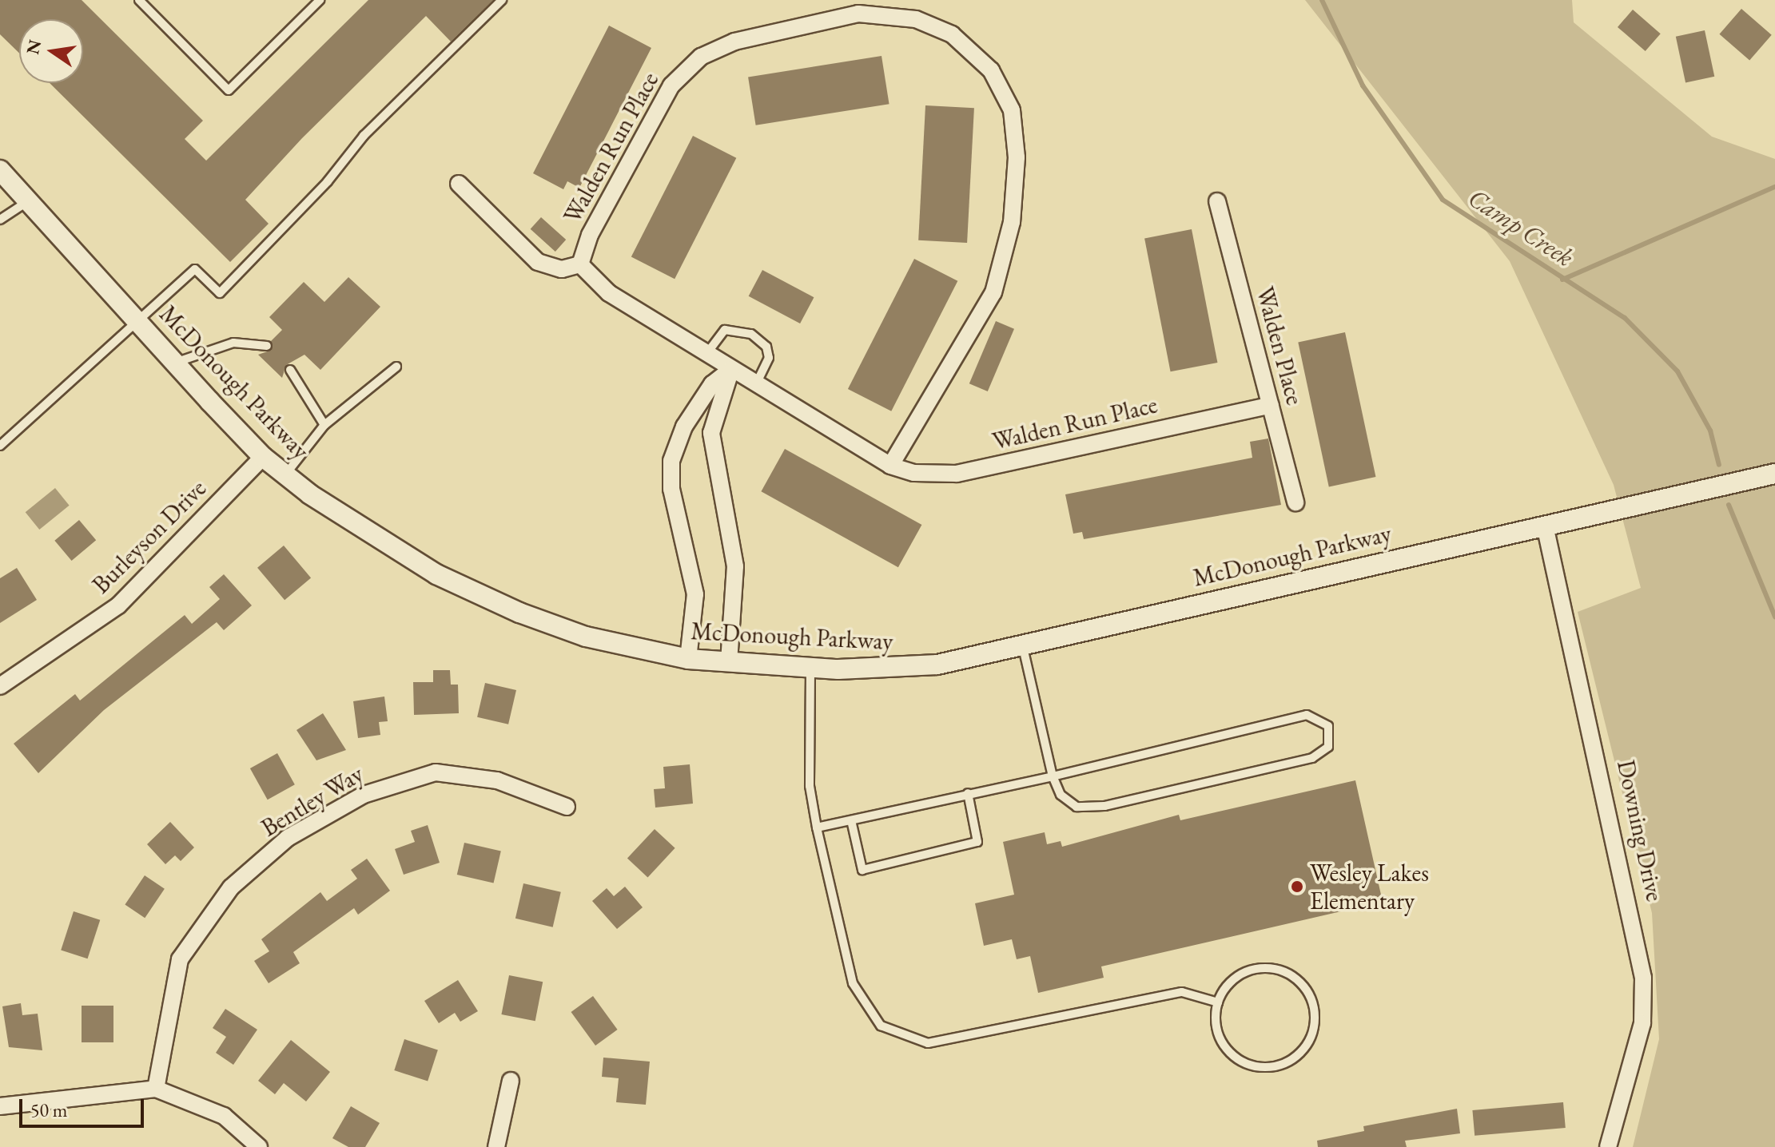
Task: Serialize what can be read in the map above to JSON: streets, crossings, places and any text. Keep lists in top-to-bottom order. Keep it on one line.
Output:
{"streets":{"street":["Walden Run Place","Walden Place","McDonough Parkway","Burleyson Drive","Bentley Way","Downing Drive"]},"crossings":[["Walden Run Place","Walden Place"],["McDonough Parkway","Burleyson Drive"],["McDonough Parkway","Downing Drive"]],"water":["Camp Creek"],"places":["Wesley Lakes Elementary"],"scale_bar":"50 m","north":"left"}
